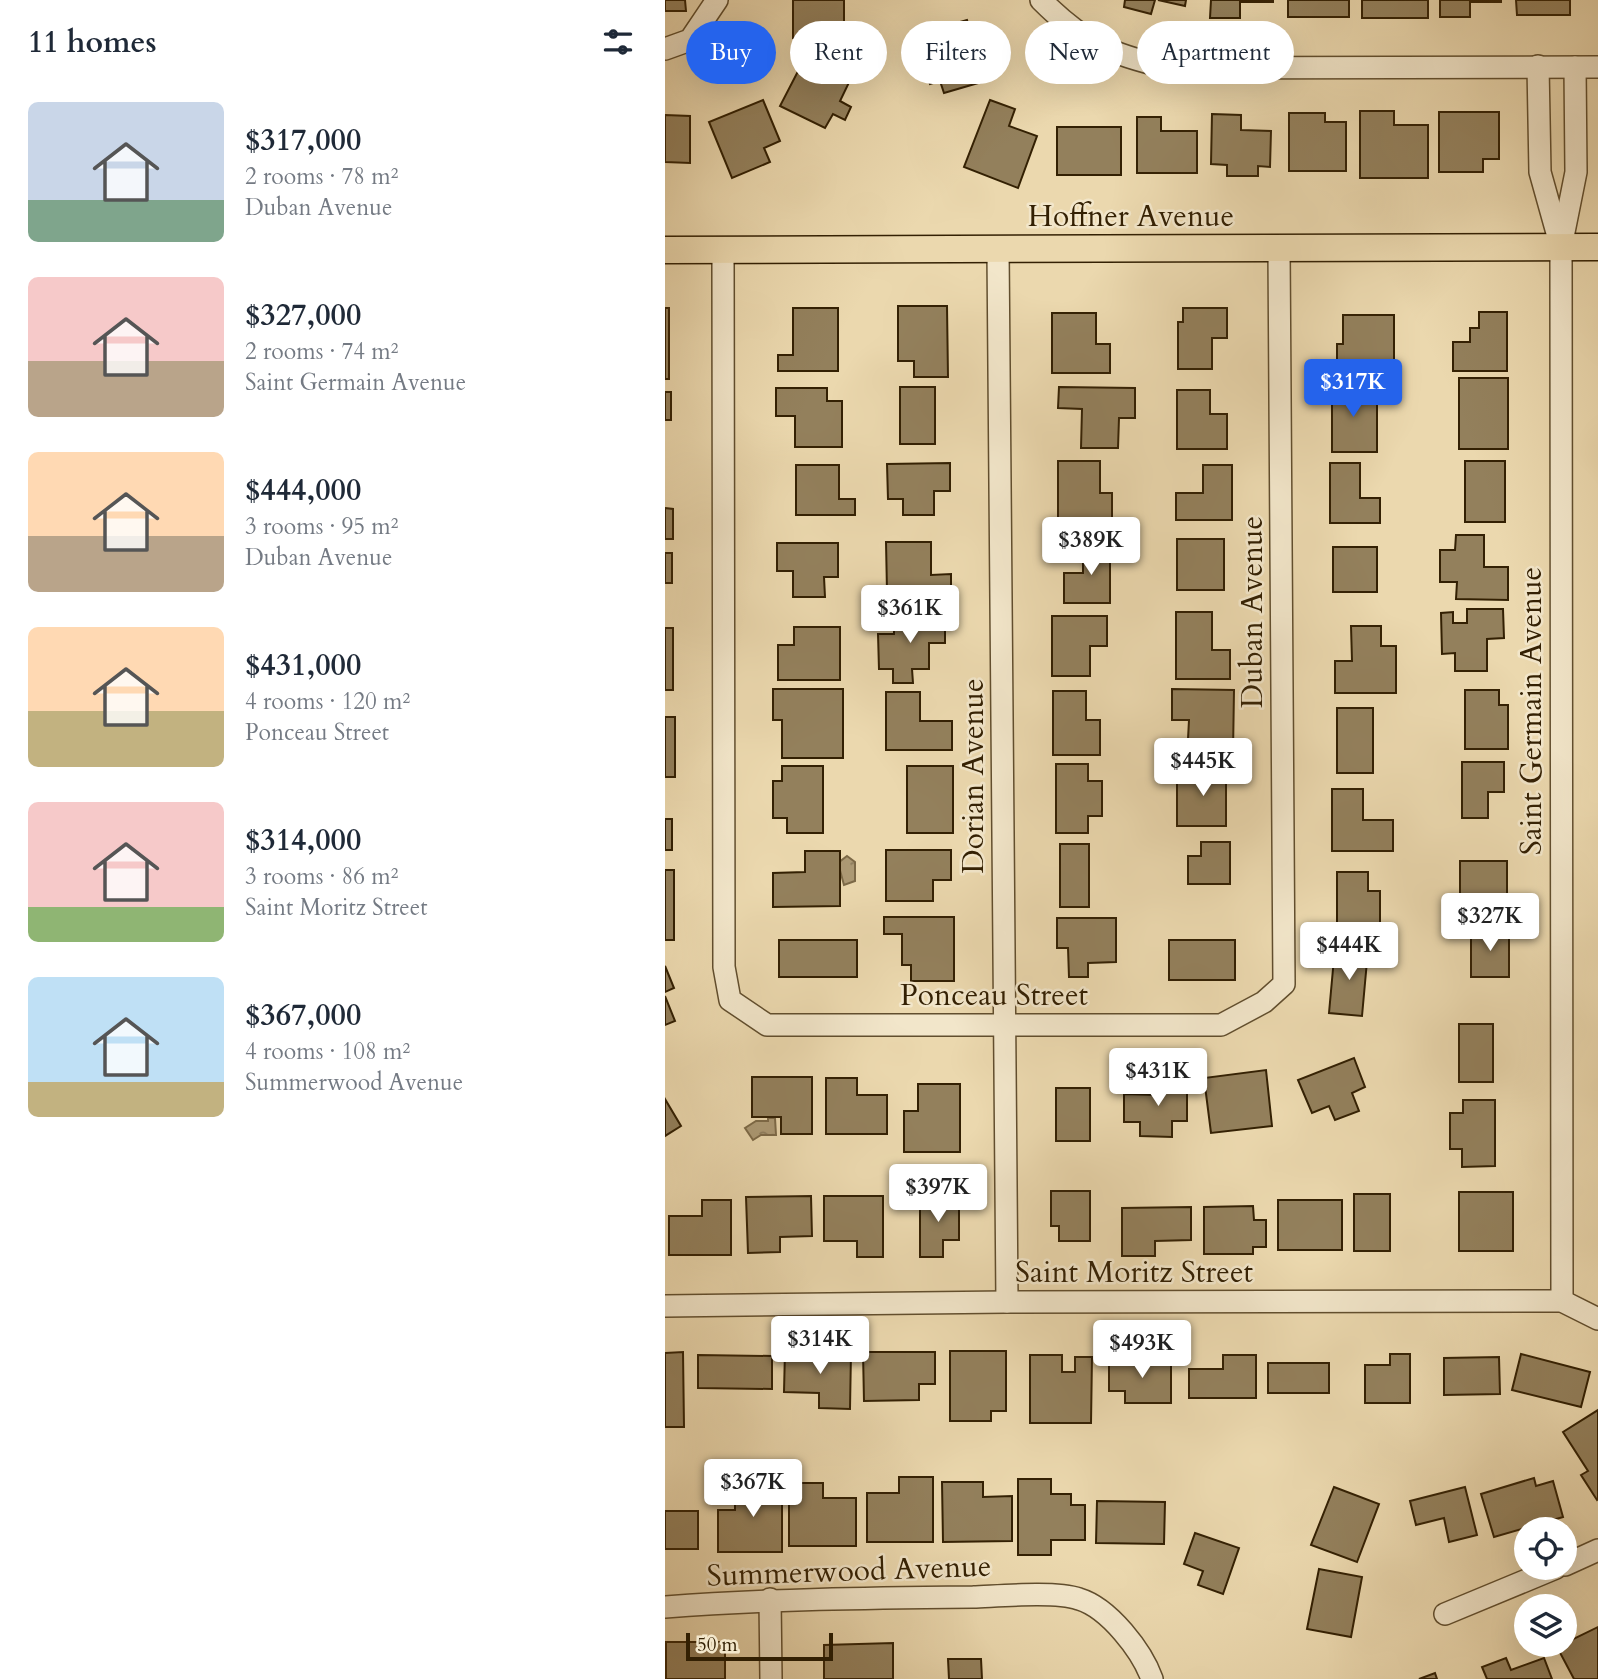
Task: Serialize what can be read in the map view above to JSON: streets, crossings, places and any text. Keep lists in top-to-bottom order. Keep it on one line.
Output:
{"streets":{"main road":["Hoffner Avenue"],"street":["Duban Avenue","Saint Germain Avenue","Dorian Avenue","Ponceau Street","Saint Moritz Street","Summerwood Avenue"]},"crossings":[["Hoffner Avenue","Duban Avenue"],["Hoffner Avenue","Saint Germain Avenue"],["Hoffner Avenue","Dorian Avenue"],["Hoffner Avenue","Ponceau Street"],["Duban Avenue","Ponceau Street"],["Saint Germain Avenue","Saint Moritz Street"],["Dorian Avenue","Ponceau Street"],["Dorian Avenue","Saint Moritz Street"]],"scale_bar":"50 m","page":{"heading":"11 homes","chip":["Buy","Rent","Filters","New","Apartment"],"list":[{"name":"$317,000","note":"2 rooms · 78 m² · Duban Avenue"},{"name":"$327,000","note":"2 rooms · 74 m² · Saint Germain Avenue"},{"name":"$444,000","note":"3 rooms · 95 m² · Duban Avenue"},{"name":"$431,000","note":"4 rooms · 120 m² · Ponceau Street"},{"name":"$314,000","note":"3 rooms · 86 m² · Saint Moritz Street"},{"name":"$367,000","note":"4 rooms · 108 m² · Summerwood Avenue"}],"price":["$317K","$389K","$361K","$445K","$327K","$444K","$431K","$397K","$314K","$493K","$367K"],"scale":"50 m"}}
